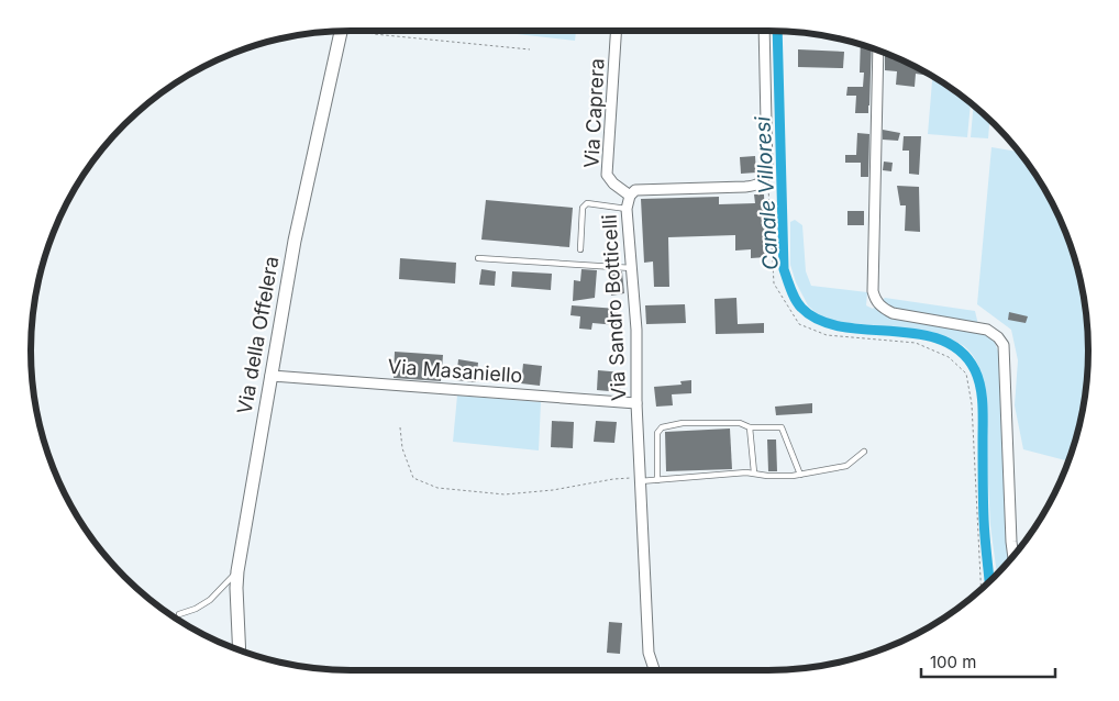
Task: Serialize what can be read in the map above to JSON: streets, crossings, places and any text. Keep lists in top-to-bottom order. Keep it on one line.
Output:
{"streets":{"street":["Via Caprera","Via Sandro Botticelli","Via della Offelera","Via Masaniello"]},"crossings":[["Via Caprera","Via Sandro Botticelli"],["Via Sandro Botticelli","Via Masaniello"],["Via della Offelera","Via Masaniello"]],"water":["Canale Villoresi"],"scale_bar":"100 m"}
